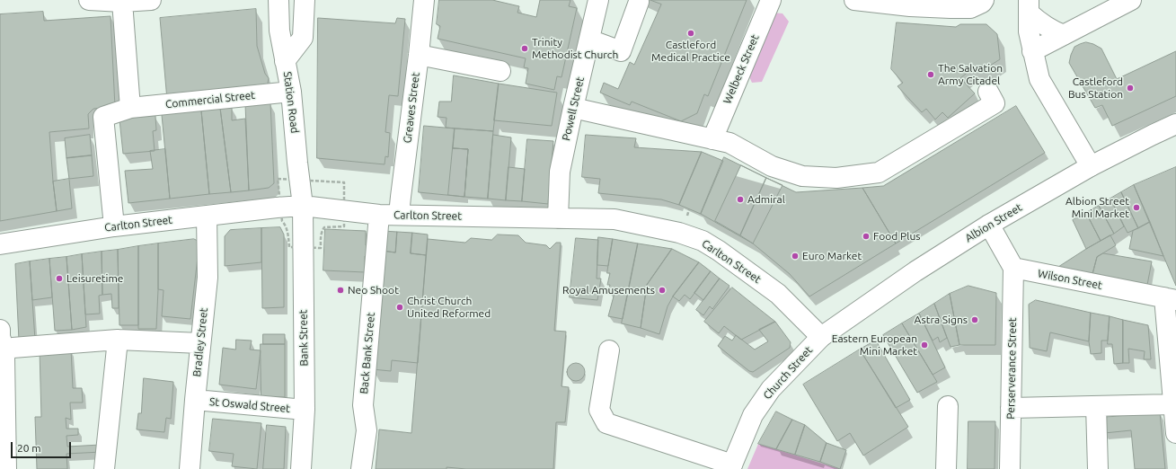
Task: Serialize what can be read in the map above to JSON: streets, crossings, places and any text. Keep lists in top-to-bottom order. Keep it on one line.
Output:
{"streets":{"street":["Welbeck Street","Commercial Street","Station Road","Greaves Street","Powell Street","Carlton Street","Albion Street","Wilson Street","Bank Street","Bradley Street","Back Bank Street","Perserverance Street","Church Street","St Oswald Street"]},"crossings":[["Commercial Street","Station Road"],["Commercial Street","Carlton Street"],["Station Road","Carlton Street"],["Station Road","Bank Street"],["Greaves Street","Carlton Street"],["Powell Street","Carlton Street"],["Carlton Street","Albion Street"],["Carlton Street","Bank Street"],["Carlton Street","Bradley Street"],["Carlton Street","Back Bank Street"],["Carlton Street","Church Street"],["Albion Street","Church Street"],["Wilson Street","Perserverance Street"],["Bank Street","St Oswald Street"],["Bradley Street","St Oswald Street"]],"places":["Castleford Medical Practice","Trinity Methodist Church","The Salvation Army Citadel","Castleford Bus Station","Admiral","Albion Street Mini Market","Food Plus","Euro Market","Leisuretime","Neo Shoot","Royal Amusements","Christ Church United Reformed","Astra Signs","Eastern European Mini Market"],"scale_bar":"20 m"}
